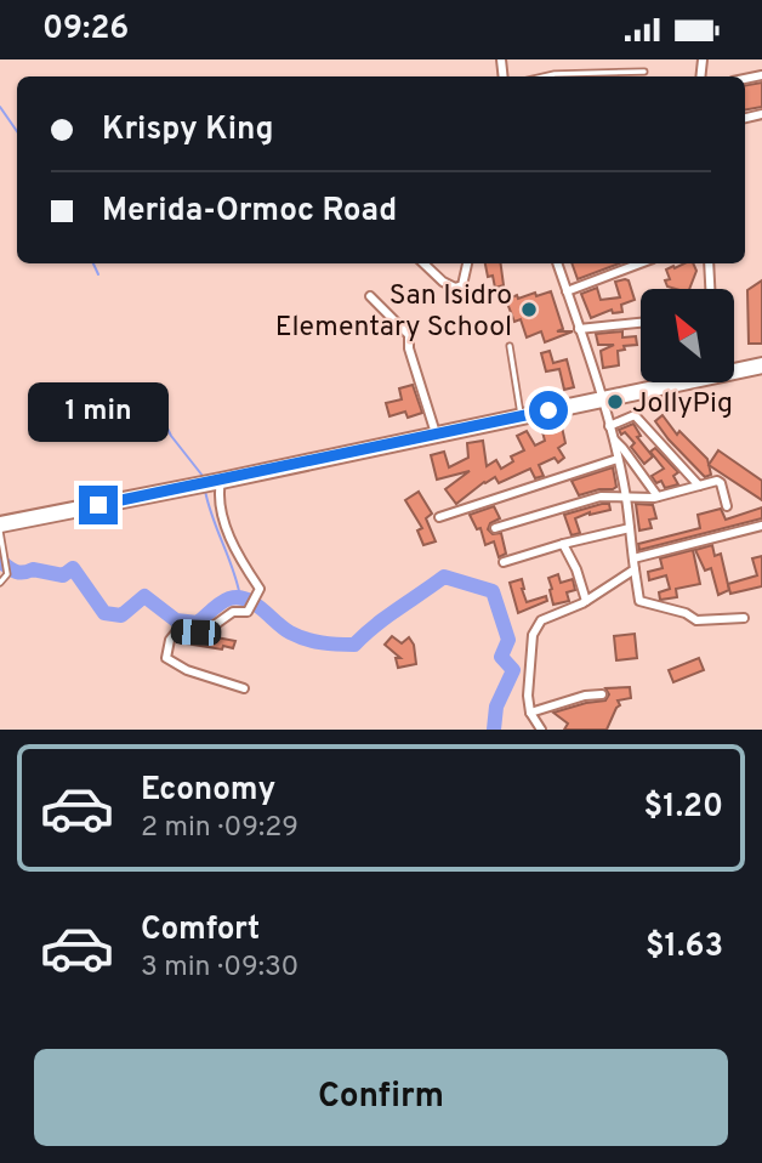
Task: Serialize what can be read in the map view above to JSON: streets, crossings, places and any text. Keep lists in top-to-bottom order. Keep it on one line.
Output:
{"places":["San Isidro Elementary School","JollyPig"],"north":"top left","page":{"status":"09:26","banner":["Krispy King","Merida-Ormoc Road"],"bubble":"1 min","list":[{"name":"Economy","note":"2 min · 09:29","value":"$1.20"},{"name":"Comfort","note":"3 min · 09:30","value":"$1.63"}],"buttons":"Confirm"}}
